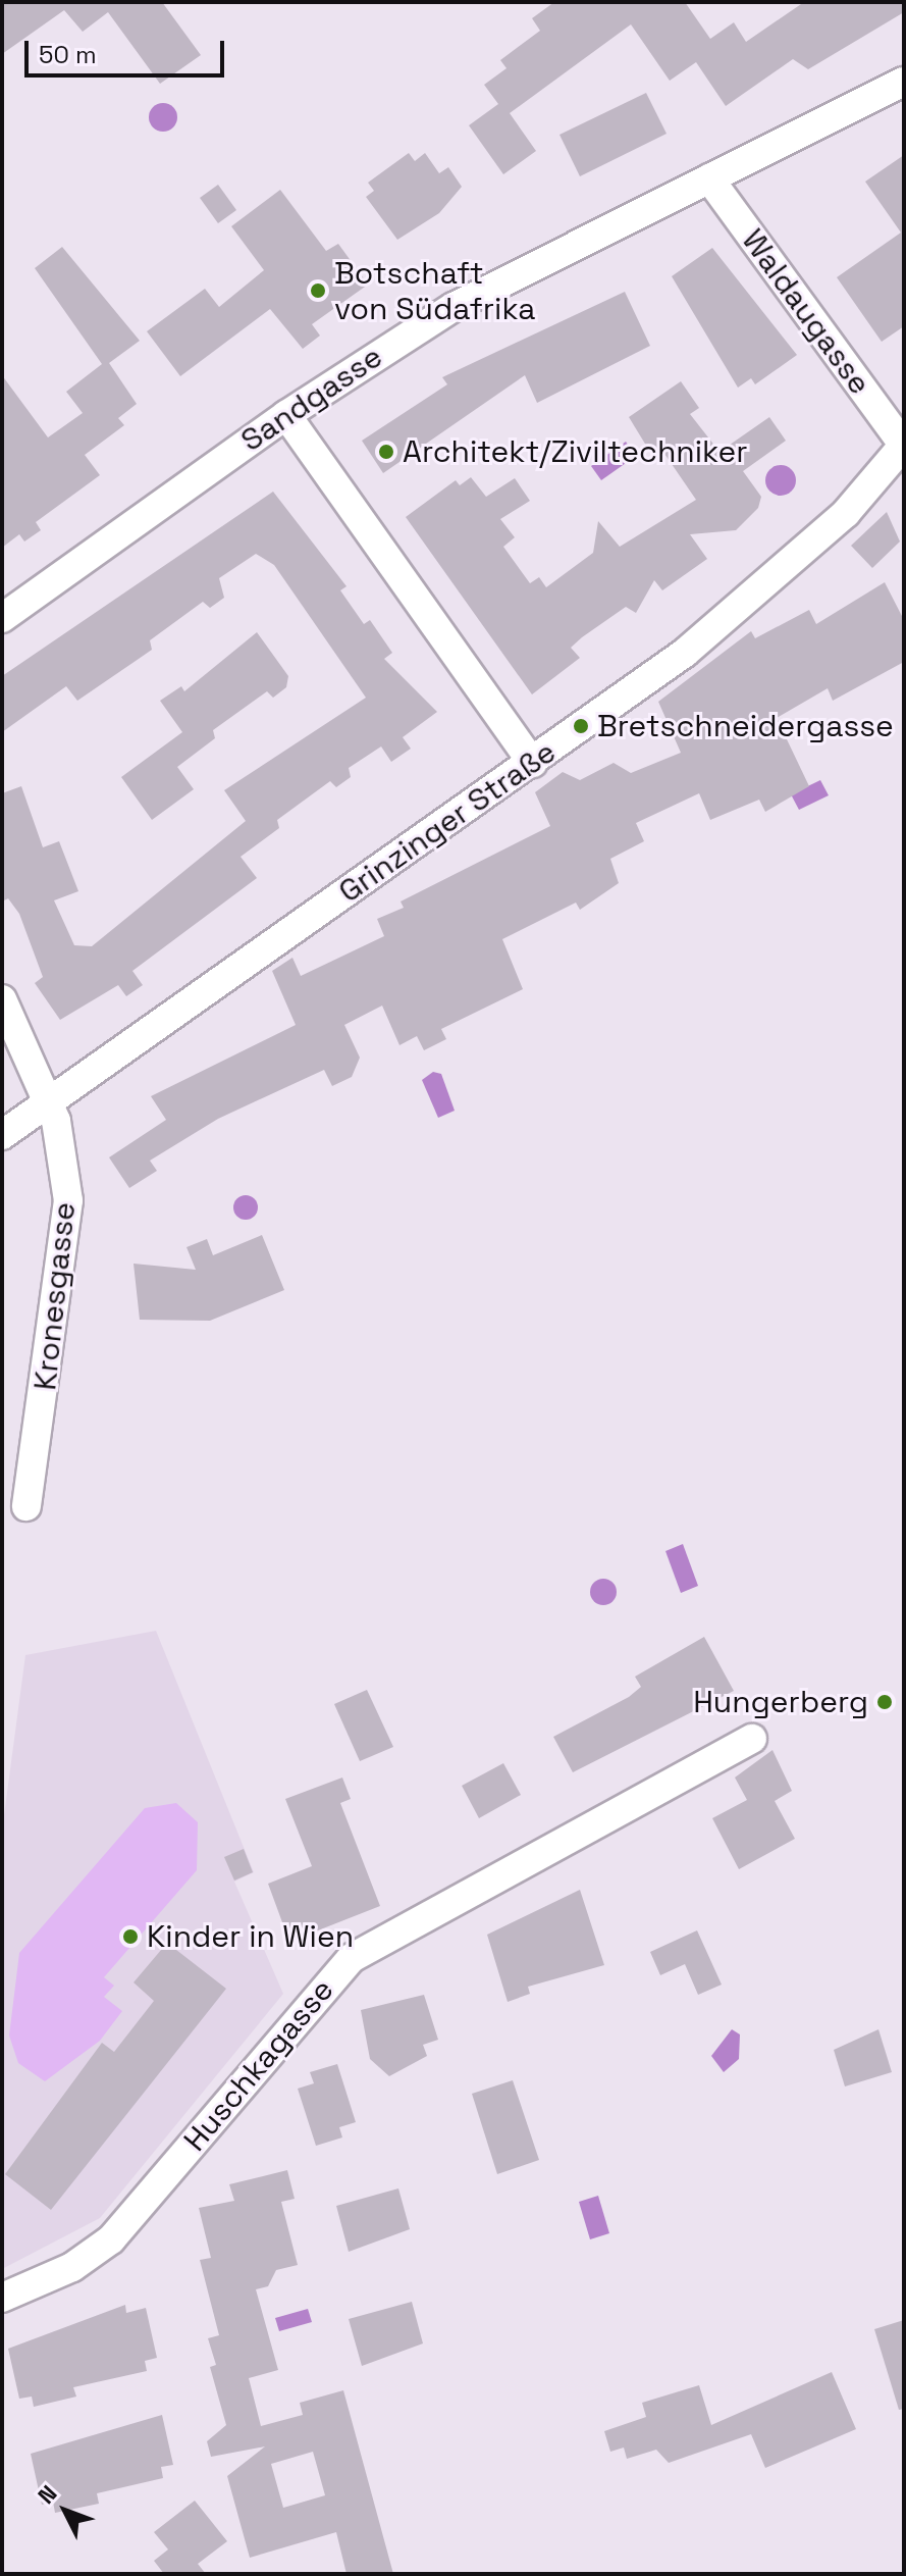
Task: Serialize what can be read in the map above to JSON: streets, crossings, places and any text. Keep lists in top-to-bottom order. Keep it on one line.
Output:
{"streets":{"street":["Waldaugasse","Sandgasse","Grinzinger Straße","Kronesgasse","Huschkagasse"]},"crossings":[["Waldaugasse","Sandgasse"],["Waldaugasse","Grinzinger Straße"],["Grinzinger Straße","Kronesgasse"]],"places":["Botschaft von Südafrika","Architekt/Ziviltechniker","Bretschneidergasse","Hungerberg","Kinder in Wien"],"scale_bar":"50 m","north":"top left"}
